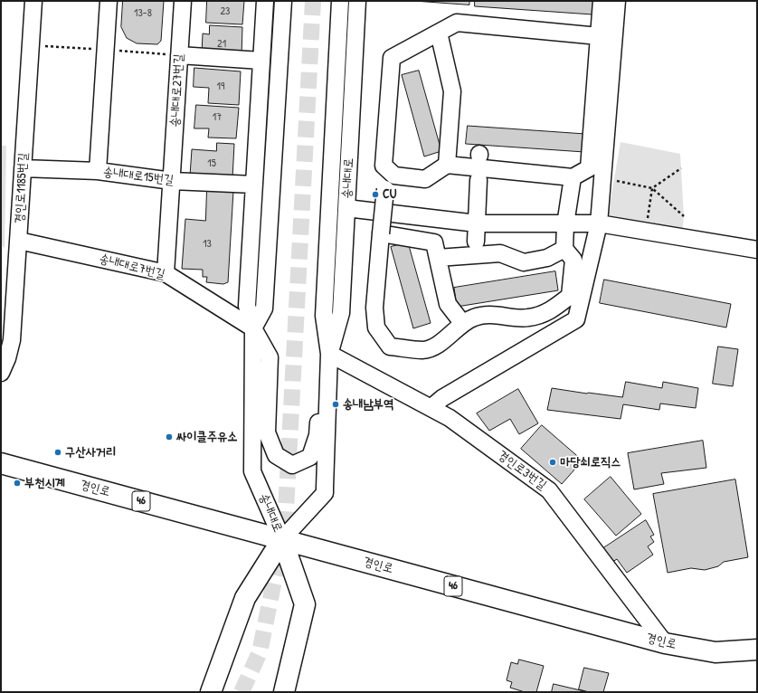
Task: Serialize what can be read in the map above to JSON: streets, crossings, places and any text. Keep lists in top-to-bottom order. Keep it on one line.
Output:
{"streets":{"main road":["경인로","46"],"street":["송내대로27번길","송내대로15번길","송내대로","경인로1185번길","송내대로7번길","경인로3번길"]},"crossings":[["송내대로27번길","송내대로15번길"],["송내대로27번길","송내대로7번길"],["송내대로15번길","송내대로"],["송내대로15번길","경인로1185번길"],["송내대로","송내대로7번길"],["송내대로","경인로3번길"],["송내대로","경인로"],["경인로1185번길","송내대로7번길"],["경인로3번길","경인로"]],"places":["CU","송내남부역","싸이클주유소","구산사거리","마당쇠로직스","부천시계"],"house_numbers":["23","13-8","21","19","17","15","13"]}
